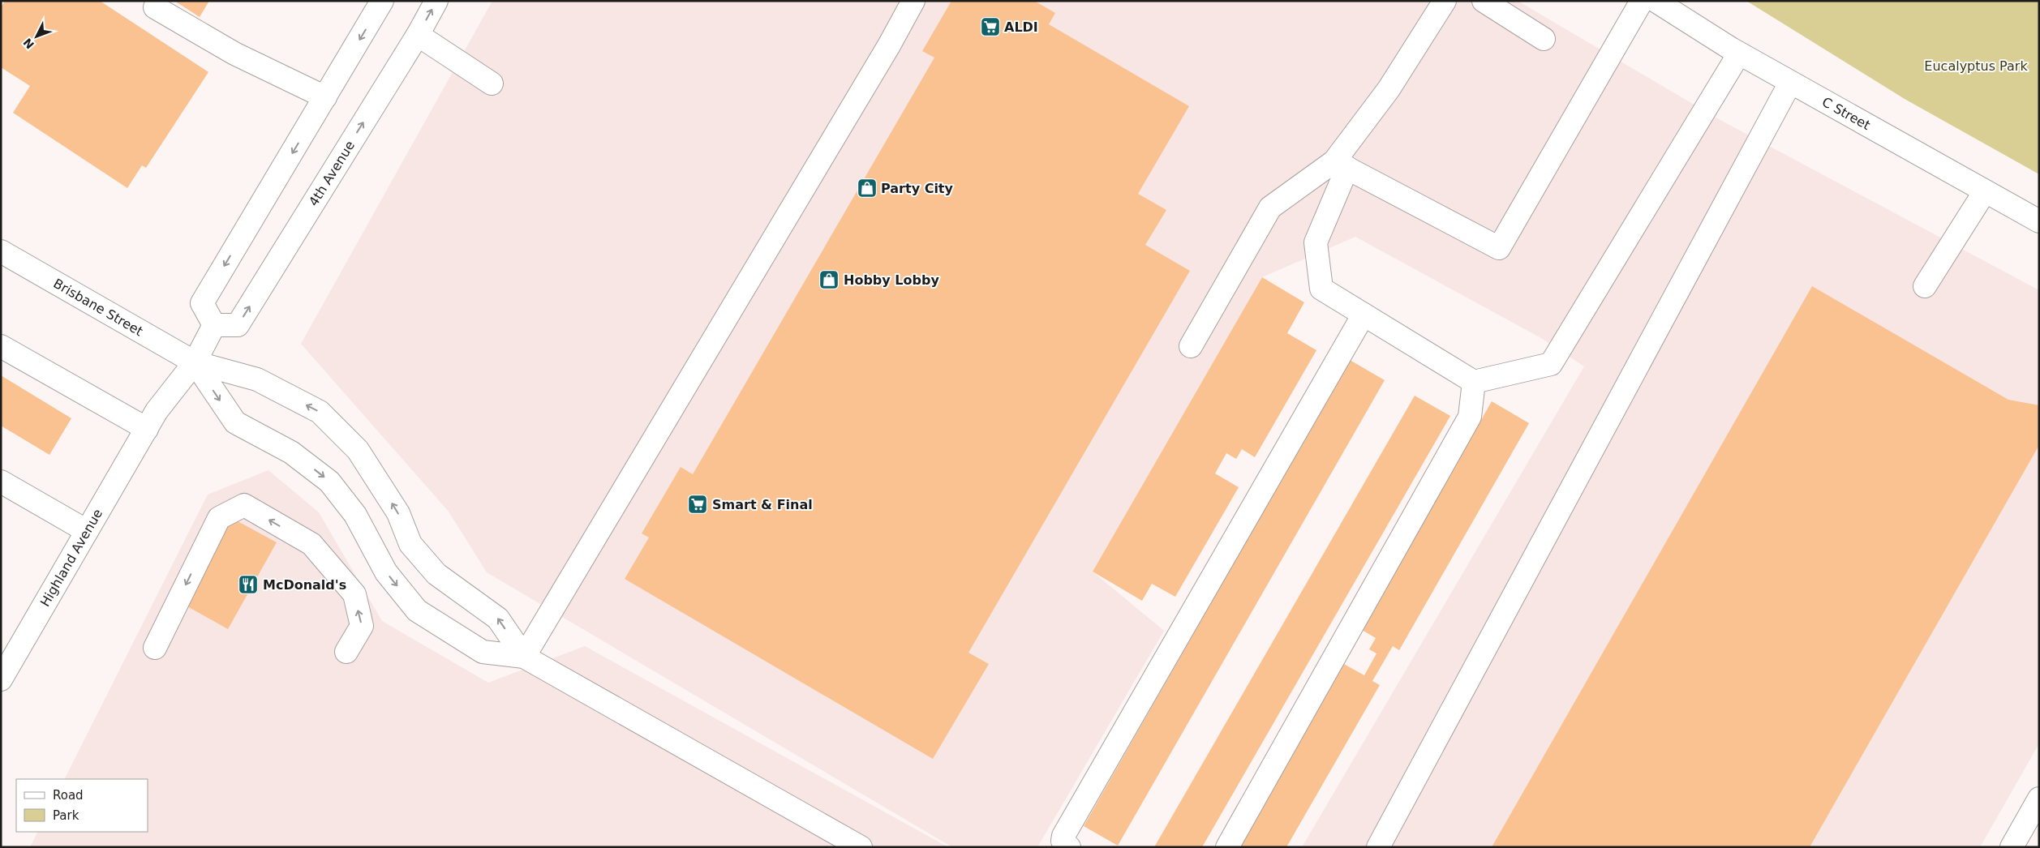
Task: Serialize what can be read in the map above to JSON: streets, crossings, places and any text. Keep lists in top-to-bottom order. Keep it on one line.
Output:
{"streets":{"main road":["C Street","4th Avenue","Brisbane Street","Highland Avenue"]},"parks":["Eucalyptus Park"],"places":{"supermarket":["ALDI","Smart & Final"],"shop":["Party City","Hobby Lobby"],"restaurant":["McDonald's"]},"legend":["Road","Park"],"north":"bottom left"}
